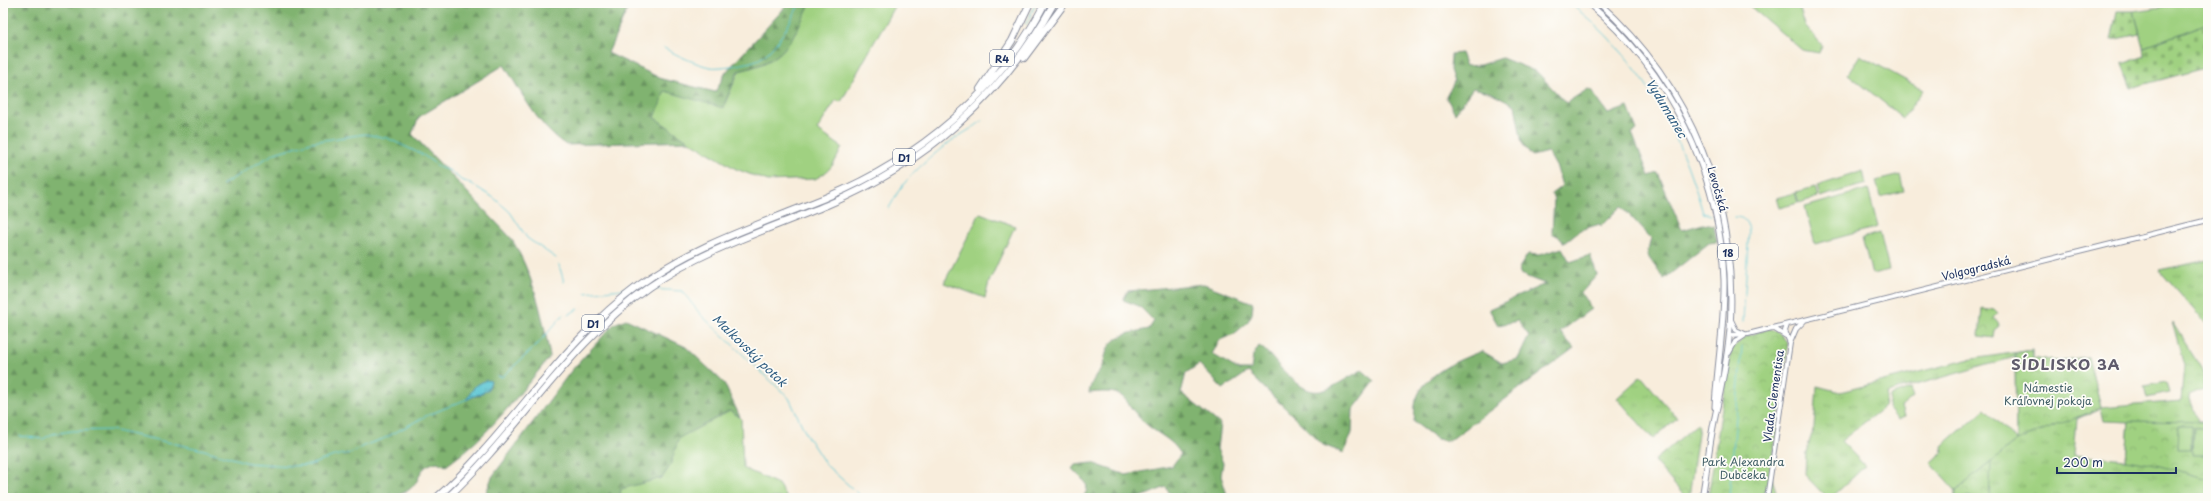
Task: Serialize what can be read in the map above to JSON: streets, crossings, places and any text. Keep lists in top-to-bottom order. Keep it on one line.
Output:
{"streets":{"highway":["R4","D1"],"main road":["Levočská","18"],"street":["Volgogradská","Vlada Clementisa"]},"crossings":[["R4","D1"],["Levočská","Volgogradská"],["Volgogradská","Vlada Clementisa"]],"districts":["SÍDLISKO 3A"],"water":["Vydumanec","Malkovský potok"],"parks":["Námestie Kráľovnej pokoja","Park Alexandra Dubčeka"],"scale_bar":"200 m"}
